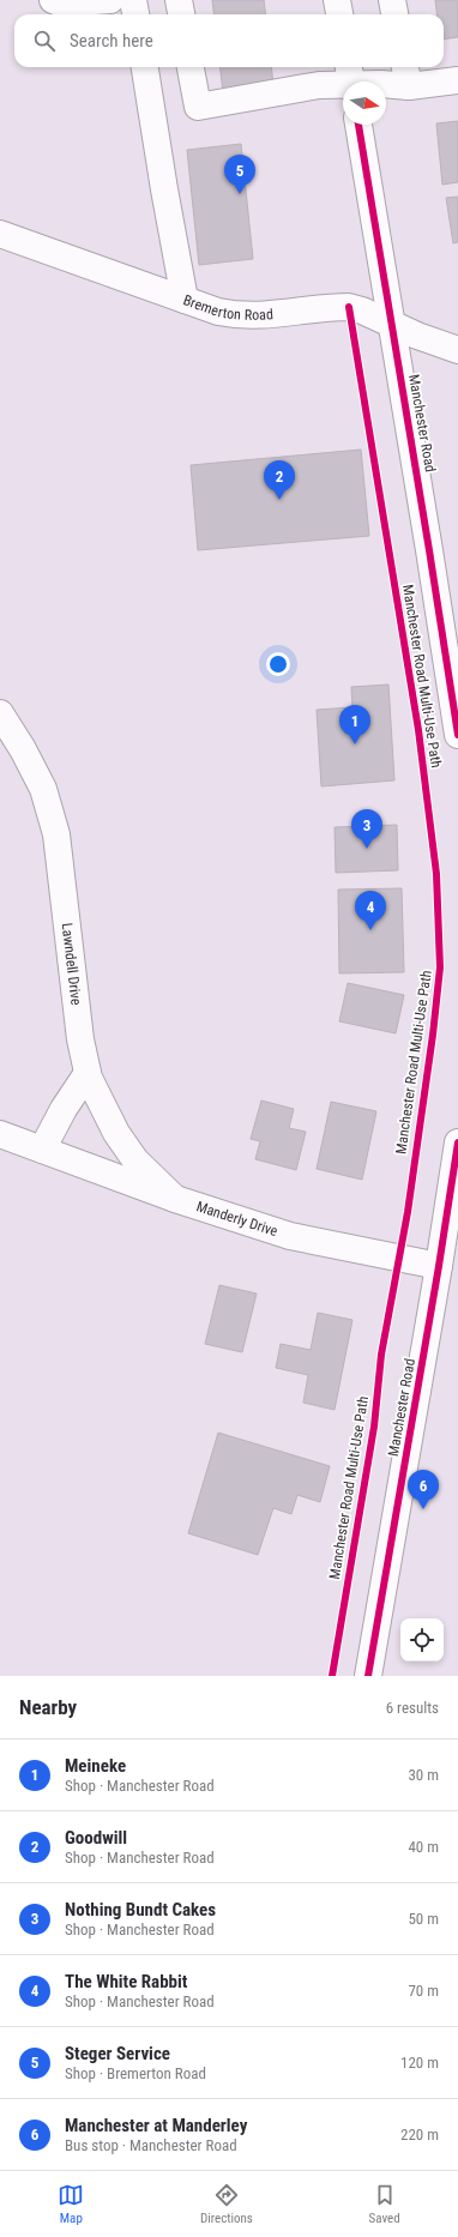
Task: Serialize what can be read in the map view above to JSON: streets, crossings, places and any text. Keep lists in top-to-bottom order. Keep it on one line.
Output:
{"streets":{"street":["Bremerton Road","Manchester Road","Lawndell Drive","Manderly Drive"],"cycle path":["Manchester Road Multi-Use Path"]},"crossings":[["Bremerton Road","Manchester Road"],["Manchester Road","Manderly Drive"],["Lawndell Drive","Manderly Drive"]],"north":"right","page":{"search":"Search here","pins":["5","2","1","3","4","6"],"heading":["Nearby","6 results"],"list":[{"mark":"1","name":"Meineke","note":"Shop · Manchester Road","value":"30 m"},{"mark":"2","name":"Goodwill","note":"Shop · Manchester Road","value":"40 m"},{"mark":"3","name":"Nothing Bundt Cakes","note":"Shop · Manchester Road","value":"50 m"},{"mark":"4","name":"The White Rabbit","note":"Shop · Manchester Road","value":"70 m"},{"mark":"5","name":"Steger Service","note":"Shop · Bremerton Road","value":"120 m"},{"mark":"6","name":"Manchester at Manderley","note":"Bus stop · Manchester Road","value":"220 m"}],"nav":["Map","Directions","Saved"]}}
